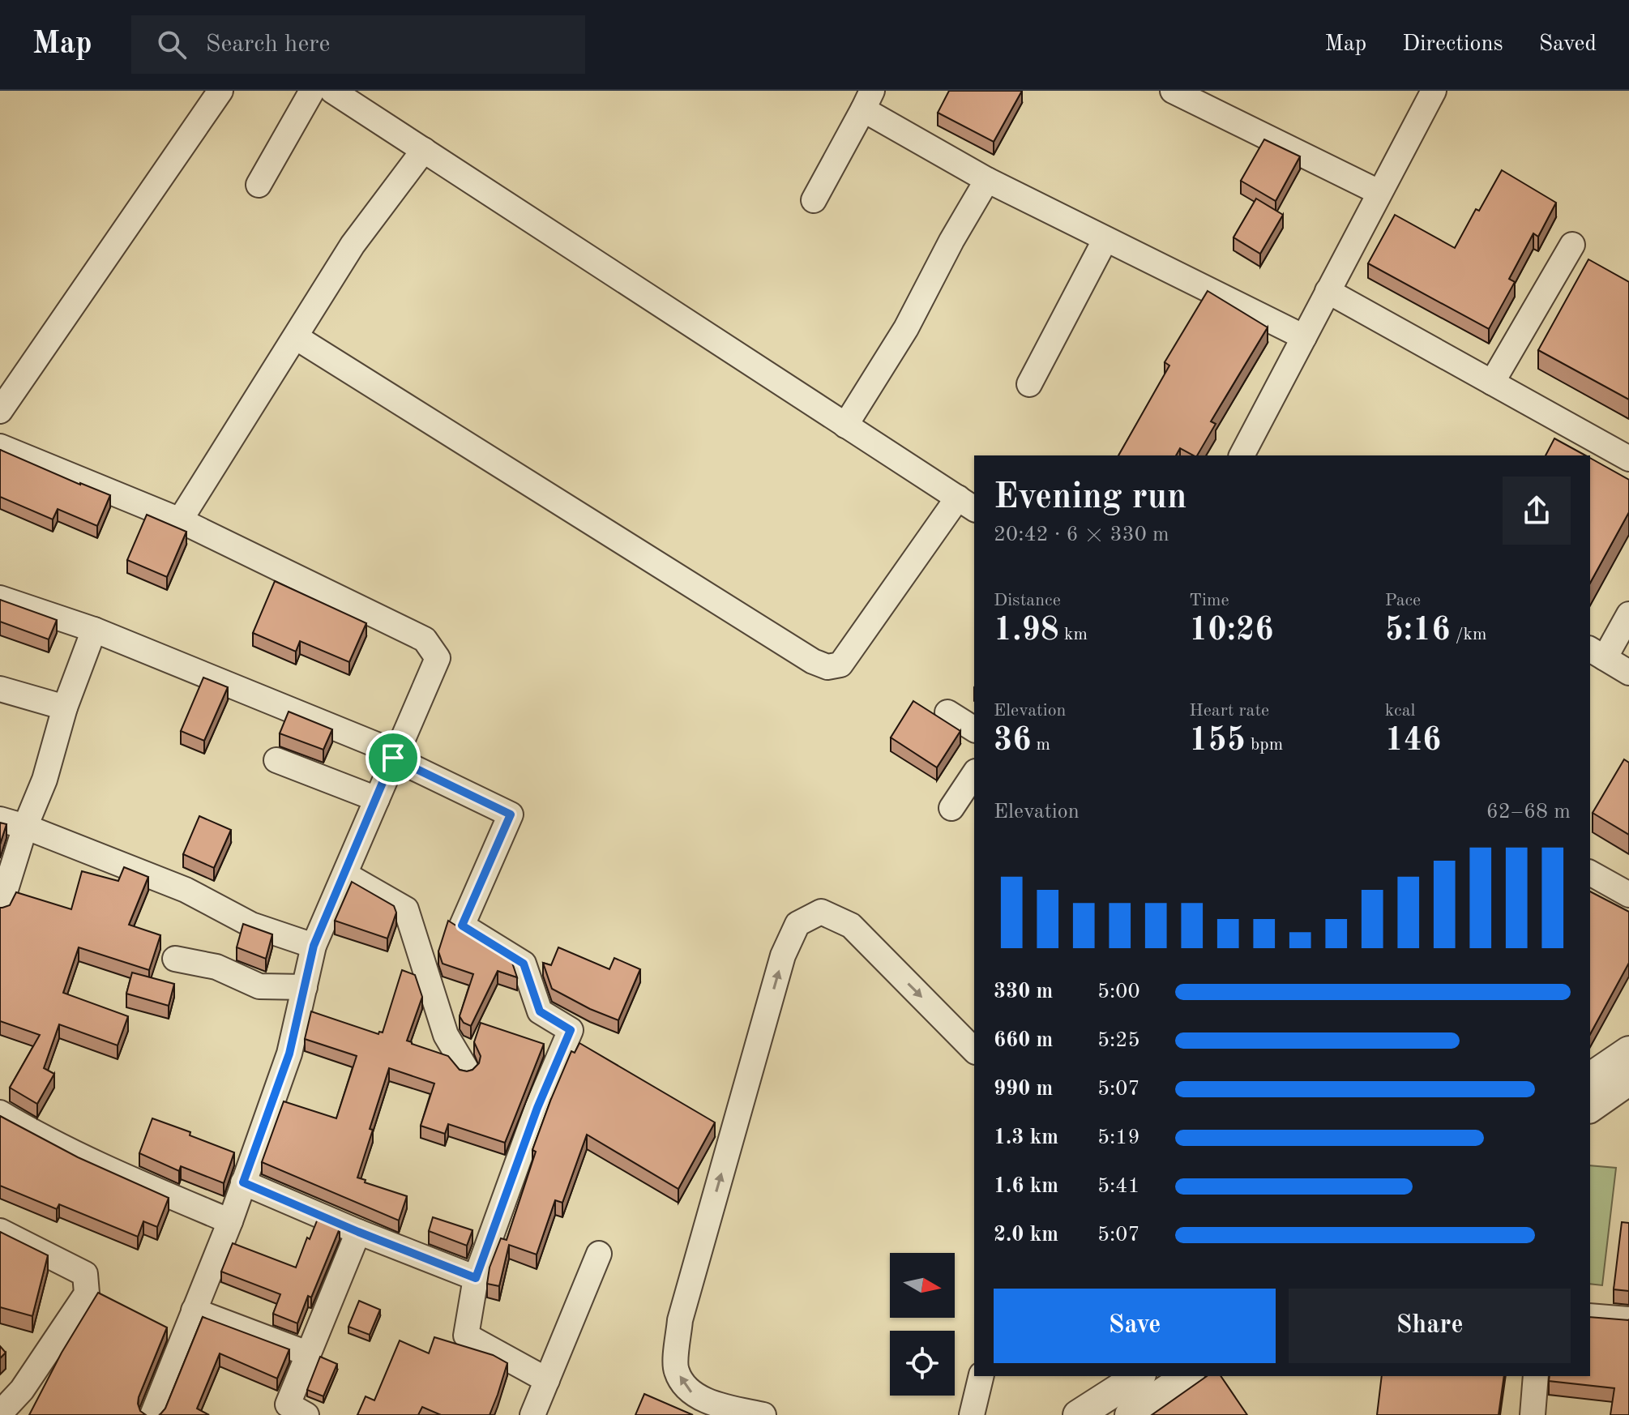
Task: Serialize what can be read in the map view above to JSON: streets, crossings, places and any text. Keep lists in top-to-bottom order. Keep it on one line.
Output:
{"north":"right","page":{"header":"Map","search":"Search here","nav":["Map","Directions","Saved"],"heading":["Evening run","20:42 · 6 × 330 m"],"stats":[["Distance","1.98 km"],["Time","10:26"],["Pace","5:16 /km"],["Elevation","36 m"],["Heart rate","155 bpm"],["kcal","146"]],"chart":["Elevation","62–68 m"],"list":[{"name":"330 m","note":"5:00"},{"name":"660 m","note":"5:25"},{"name":"990 m","note":"5:07"},{"name":"1.3 km","note":"5:19"},{"name":"1.6 km","note":"5:41"},{"name":"2.0 km","note":"5:07"}],"buttons":["Save","Share"]}}
